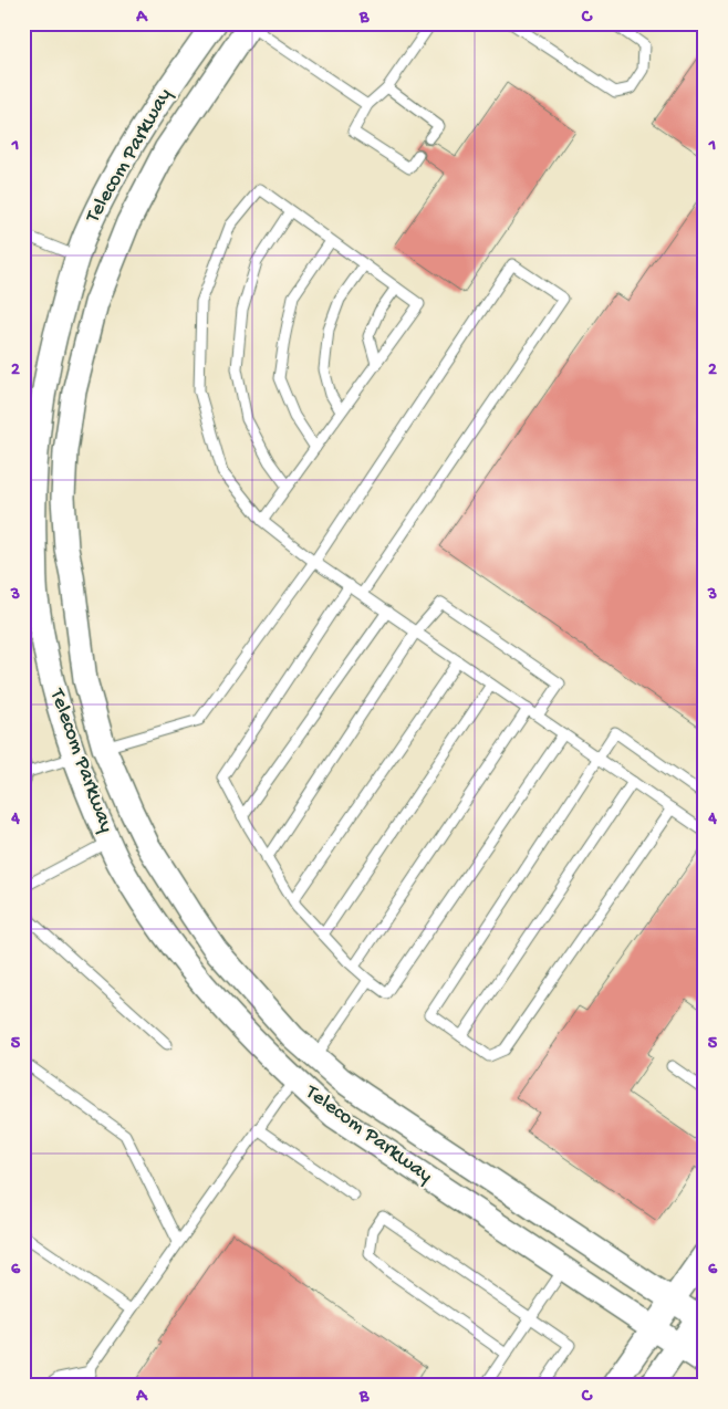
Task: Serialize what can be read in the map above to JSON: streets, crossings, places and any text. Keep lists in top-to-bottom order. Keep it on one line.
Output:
{"streets":{"street":["Telecom Parkway"]},"grid":{"columns":["A","B","C"],"rows":["1","2","3","4","5","6"]}}
